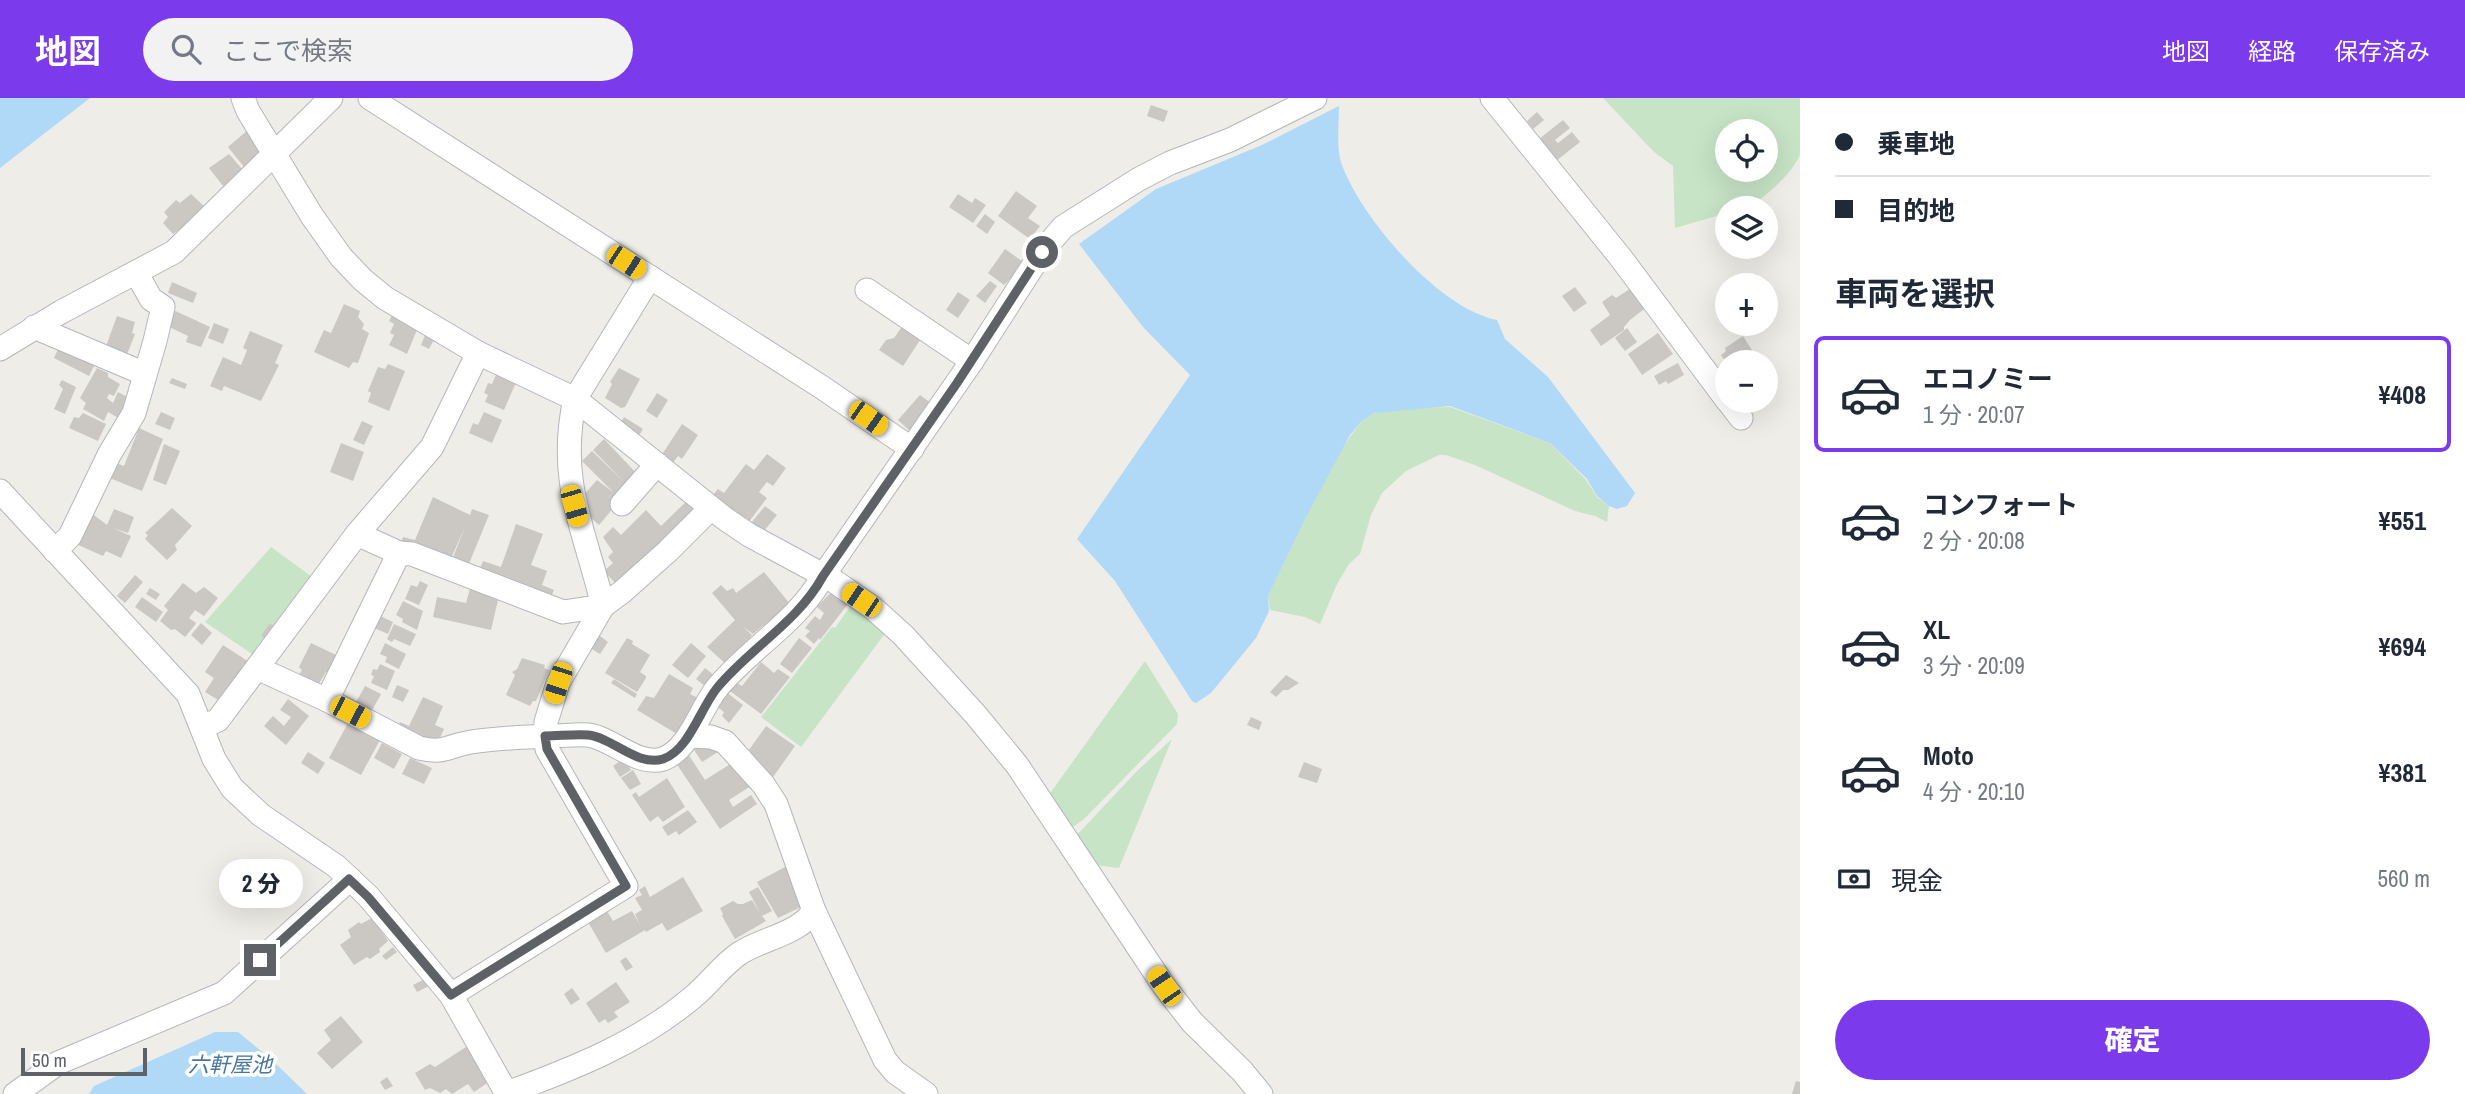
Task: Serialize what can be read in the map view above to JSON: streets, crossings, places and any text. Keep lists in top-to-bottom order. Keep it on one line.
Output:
{"water":["六軒屋池"],"scale_bar":"50 m","page":{"header":"地図","search":"ここで検索","nav":["地図","経路","保存済み"],"banner":["乗車地","目的地"],"map_buttons":["+","−"],"heading":"車両を選択","list":[{"name":"エコノミー","note":"1 分 · 20:07","value":"¥408"},{"name":"コンフォート","note":"2 分 · 20:08","value":"¥551"},{"name":"XL","note":"3 分 · 20:09","value":"¥694"},{"name":"Moto","note":"4 分 · 20:10","value":"¥381"}],"pay":["現金","560 m"],"bubble":"2 分","buttons":"確定","scale":"50 m"}}
